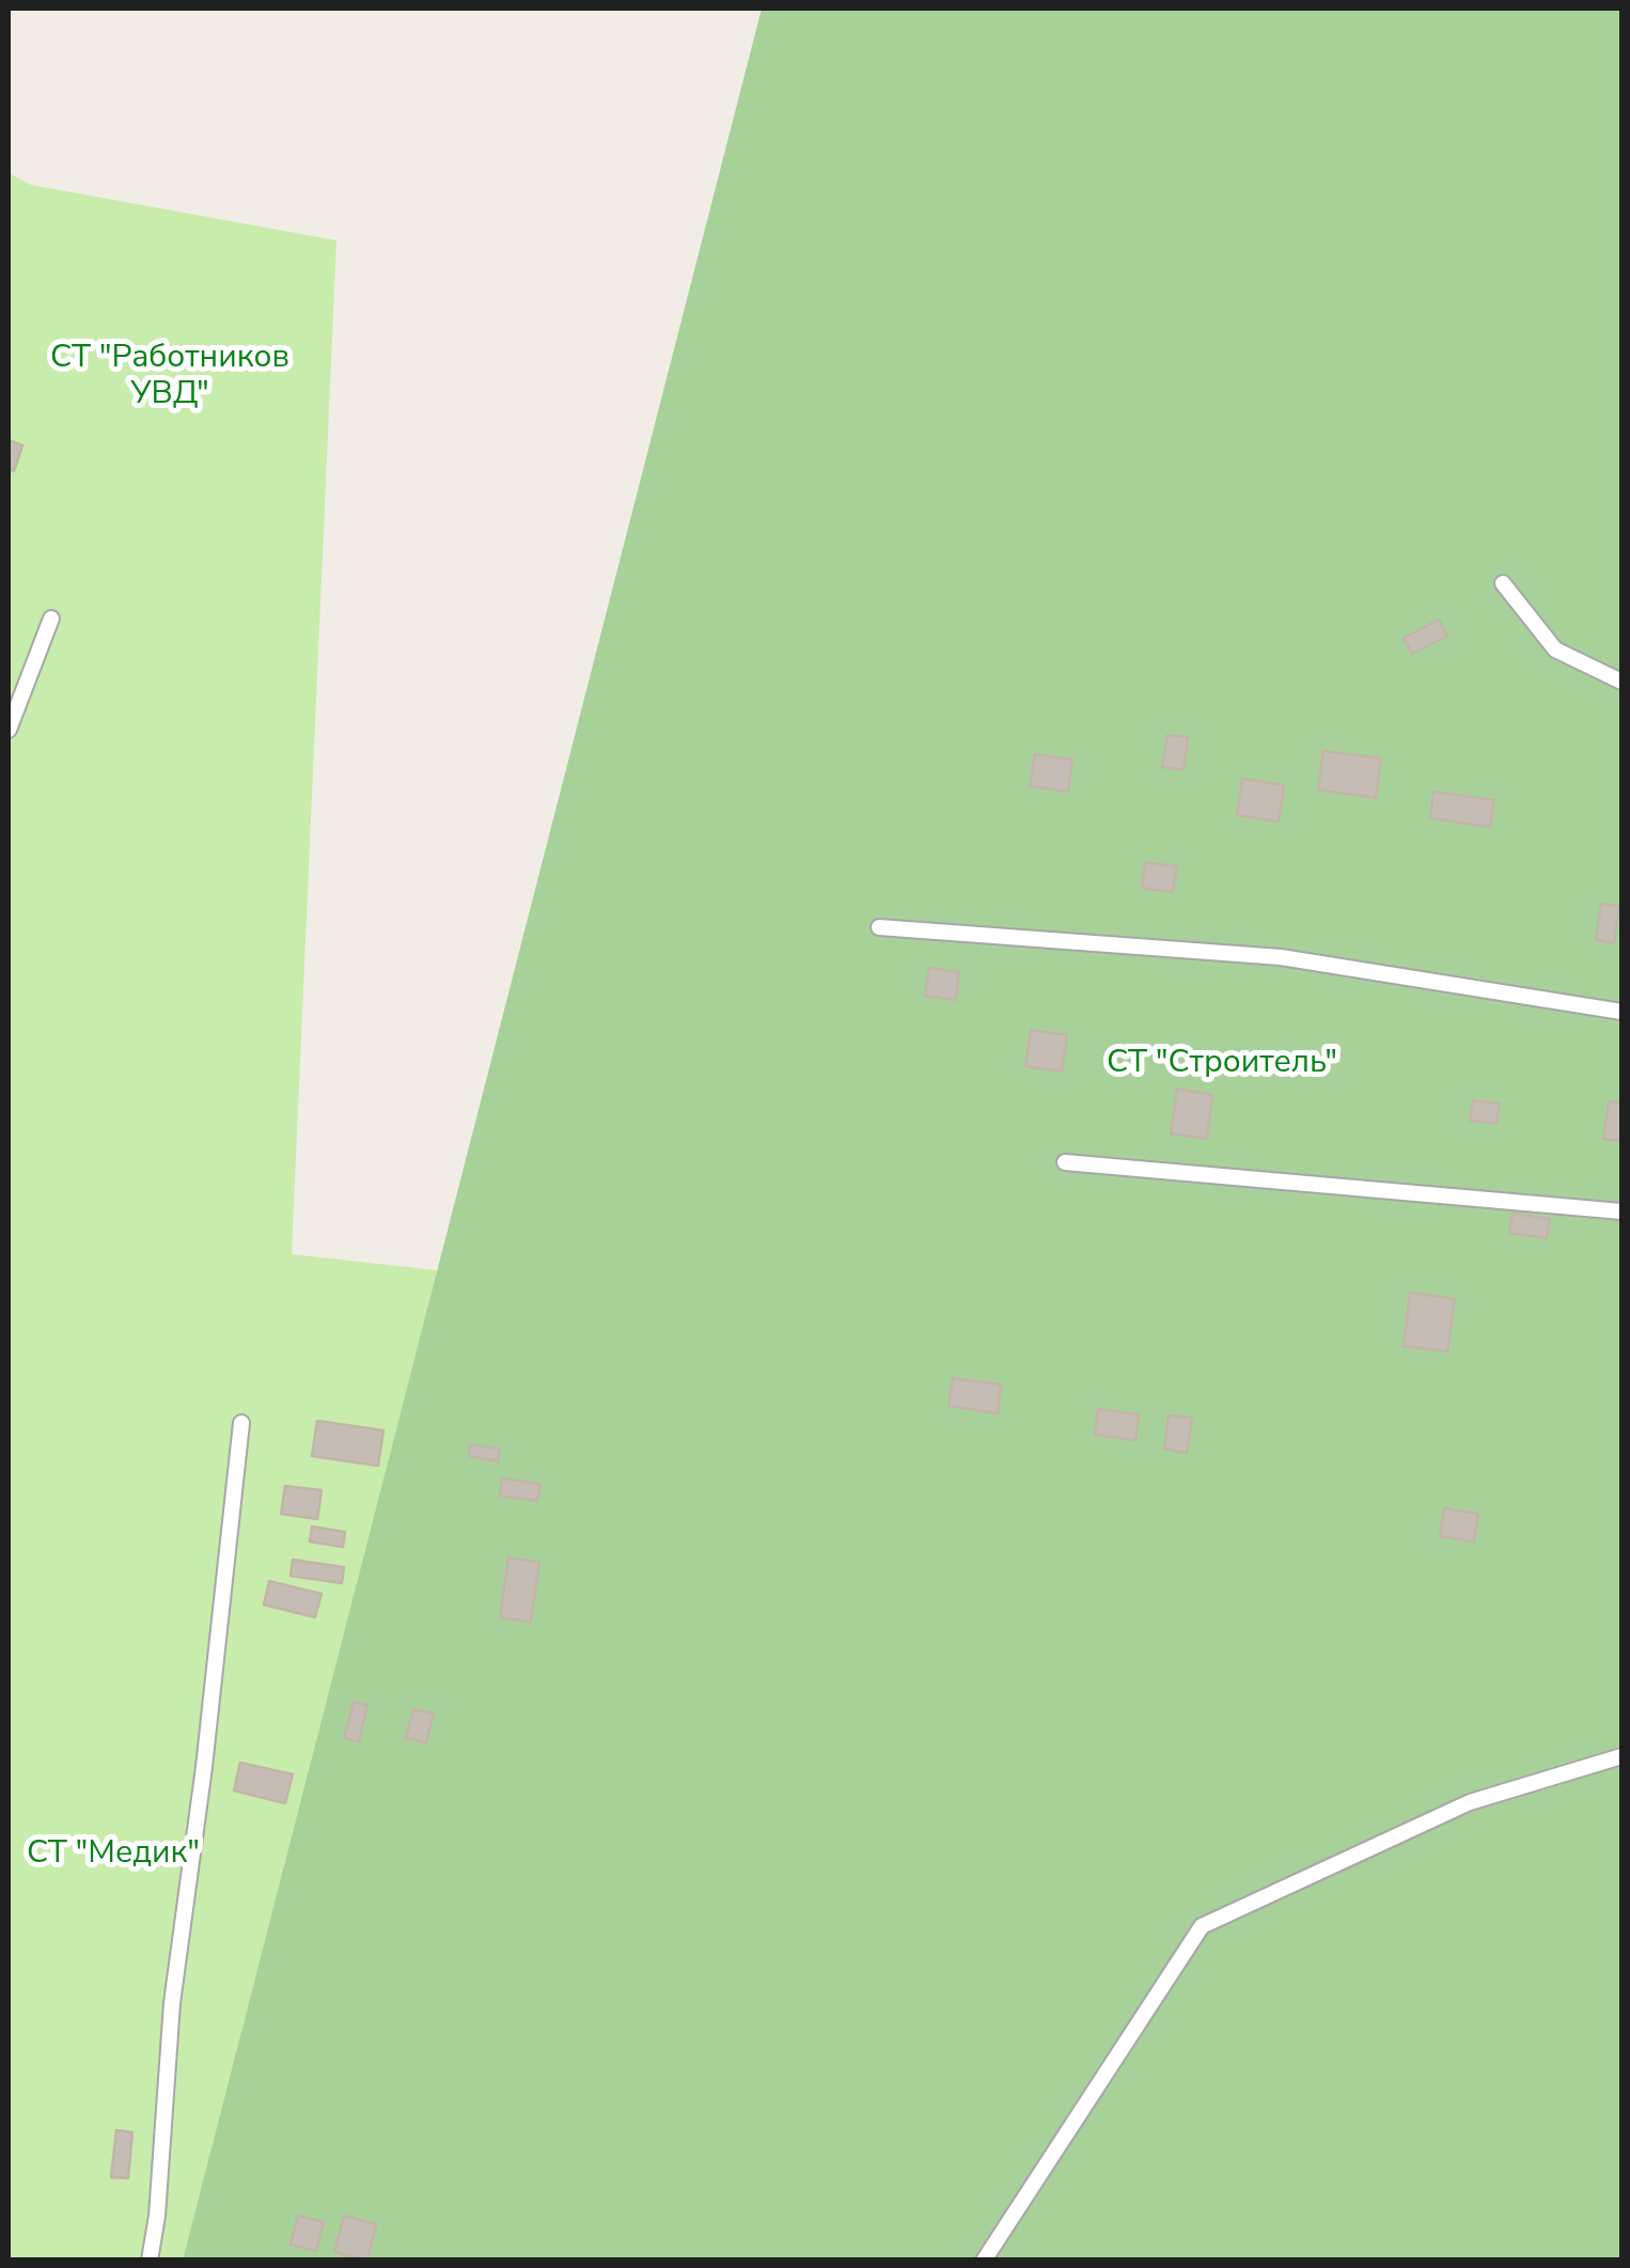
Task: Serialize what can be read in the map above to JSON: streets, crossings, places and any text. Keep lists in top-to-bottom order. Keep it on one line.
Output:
{"parks":["СТ \"Работников УВД\"","СТ \"Строитель\"","СТ \"Медик\""]}
